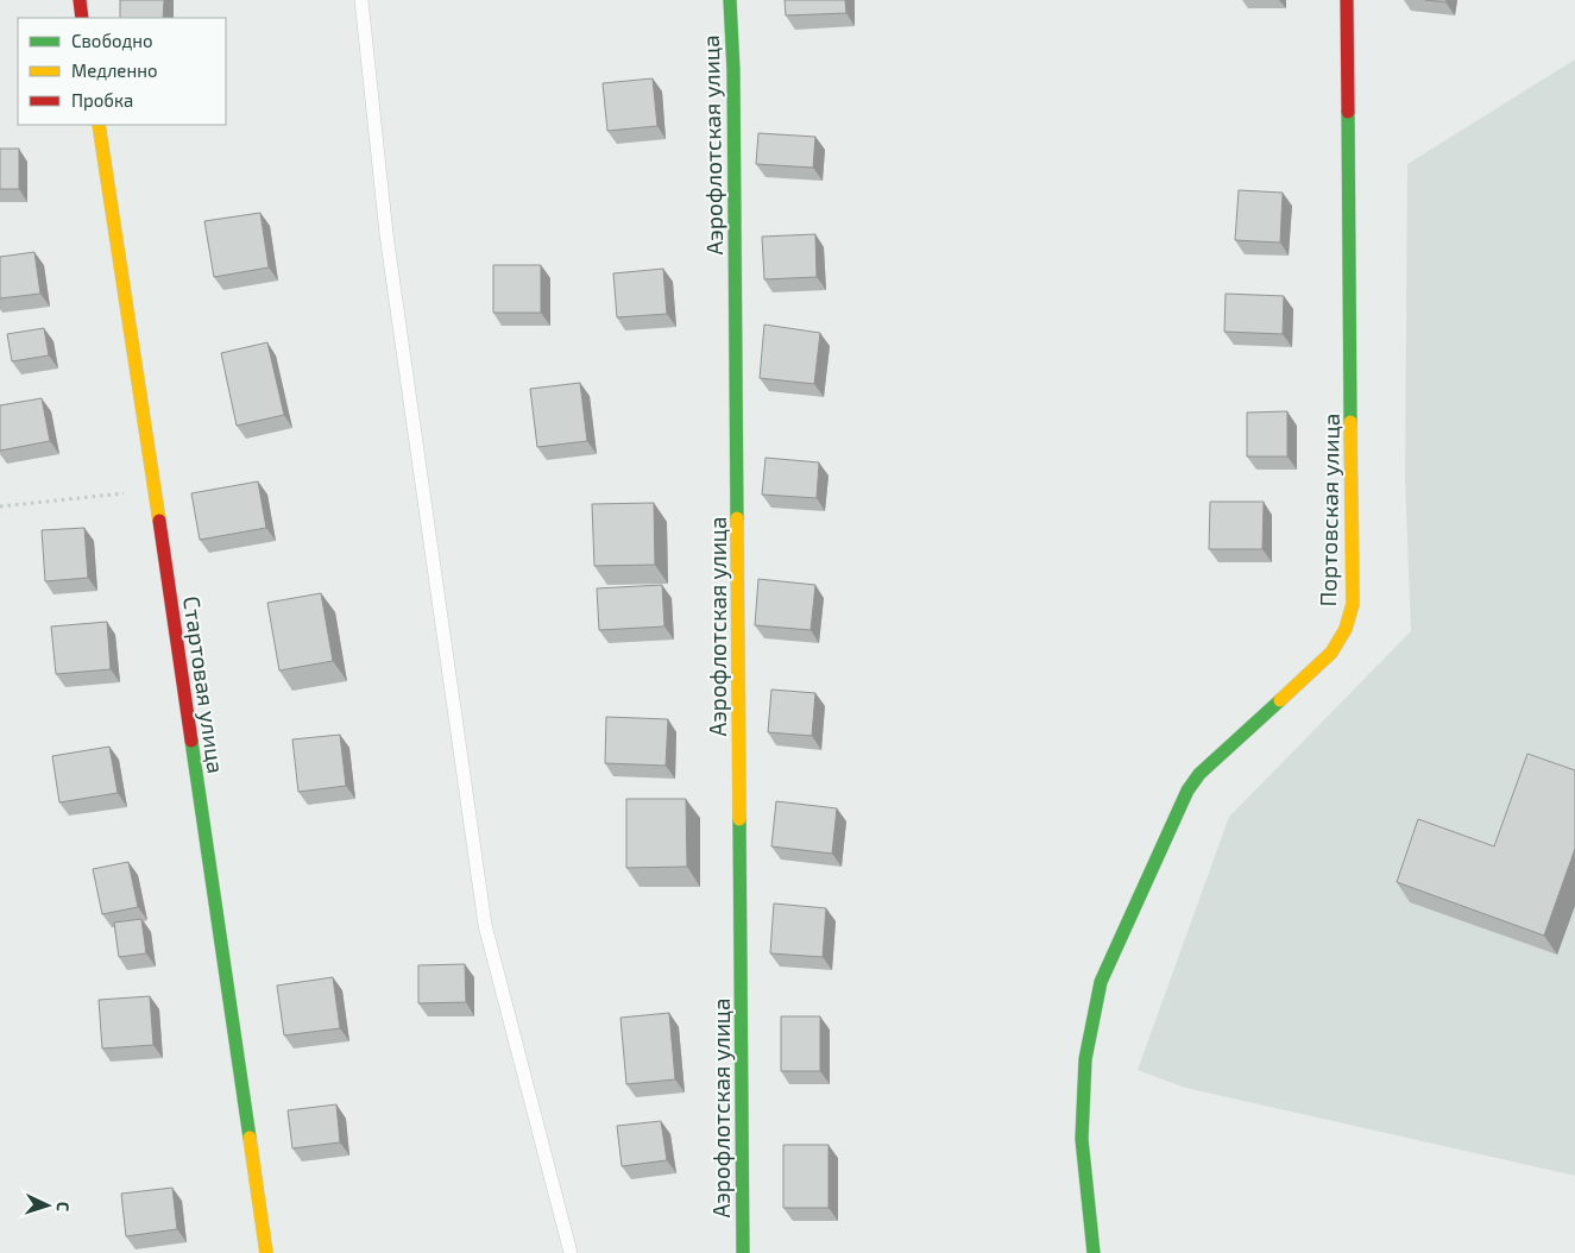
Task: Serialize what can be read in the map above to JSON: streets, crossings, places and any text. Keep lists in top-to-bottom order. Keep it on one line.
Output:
{"streets":{"main road":["Аэрофлотская улица","Портовская улица","Стартовая улица"]},"legend":["Свободно","Медленно","Пробка"],"north":"right"}
